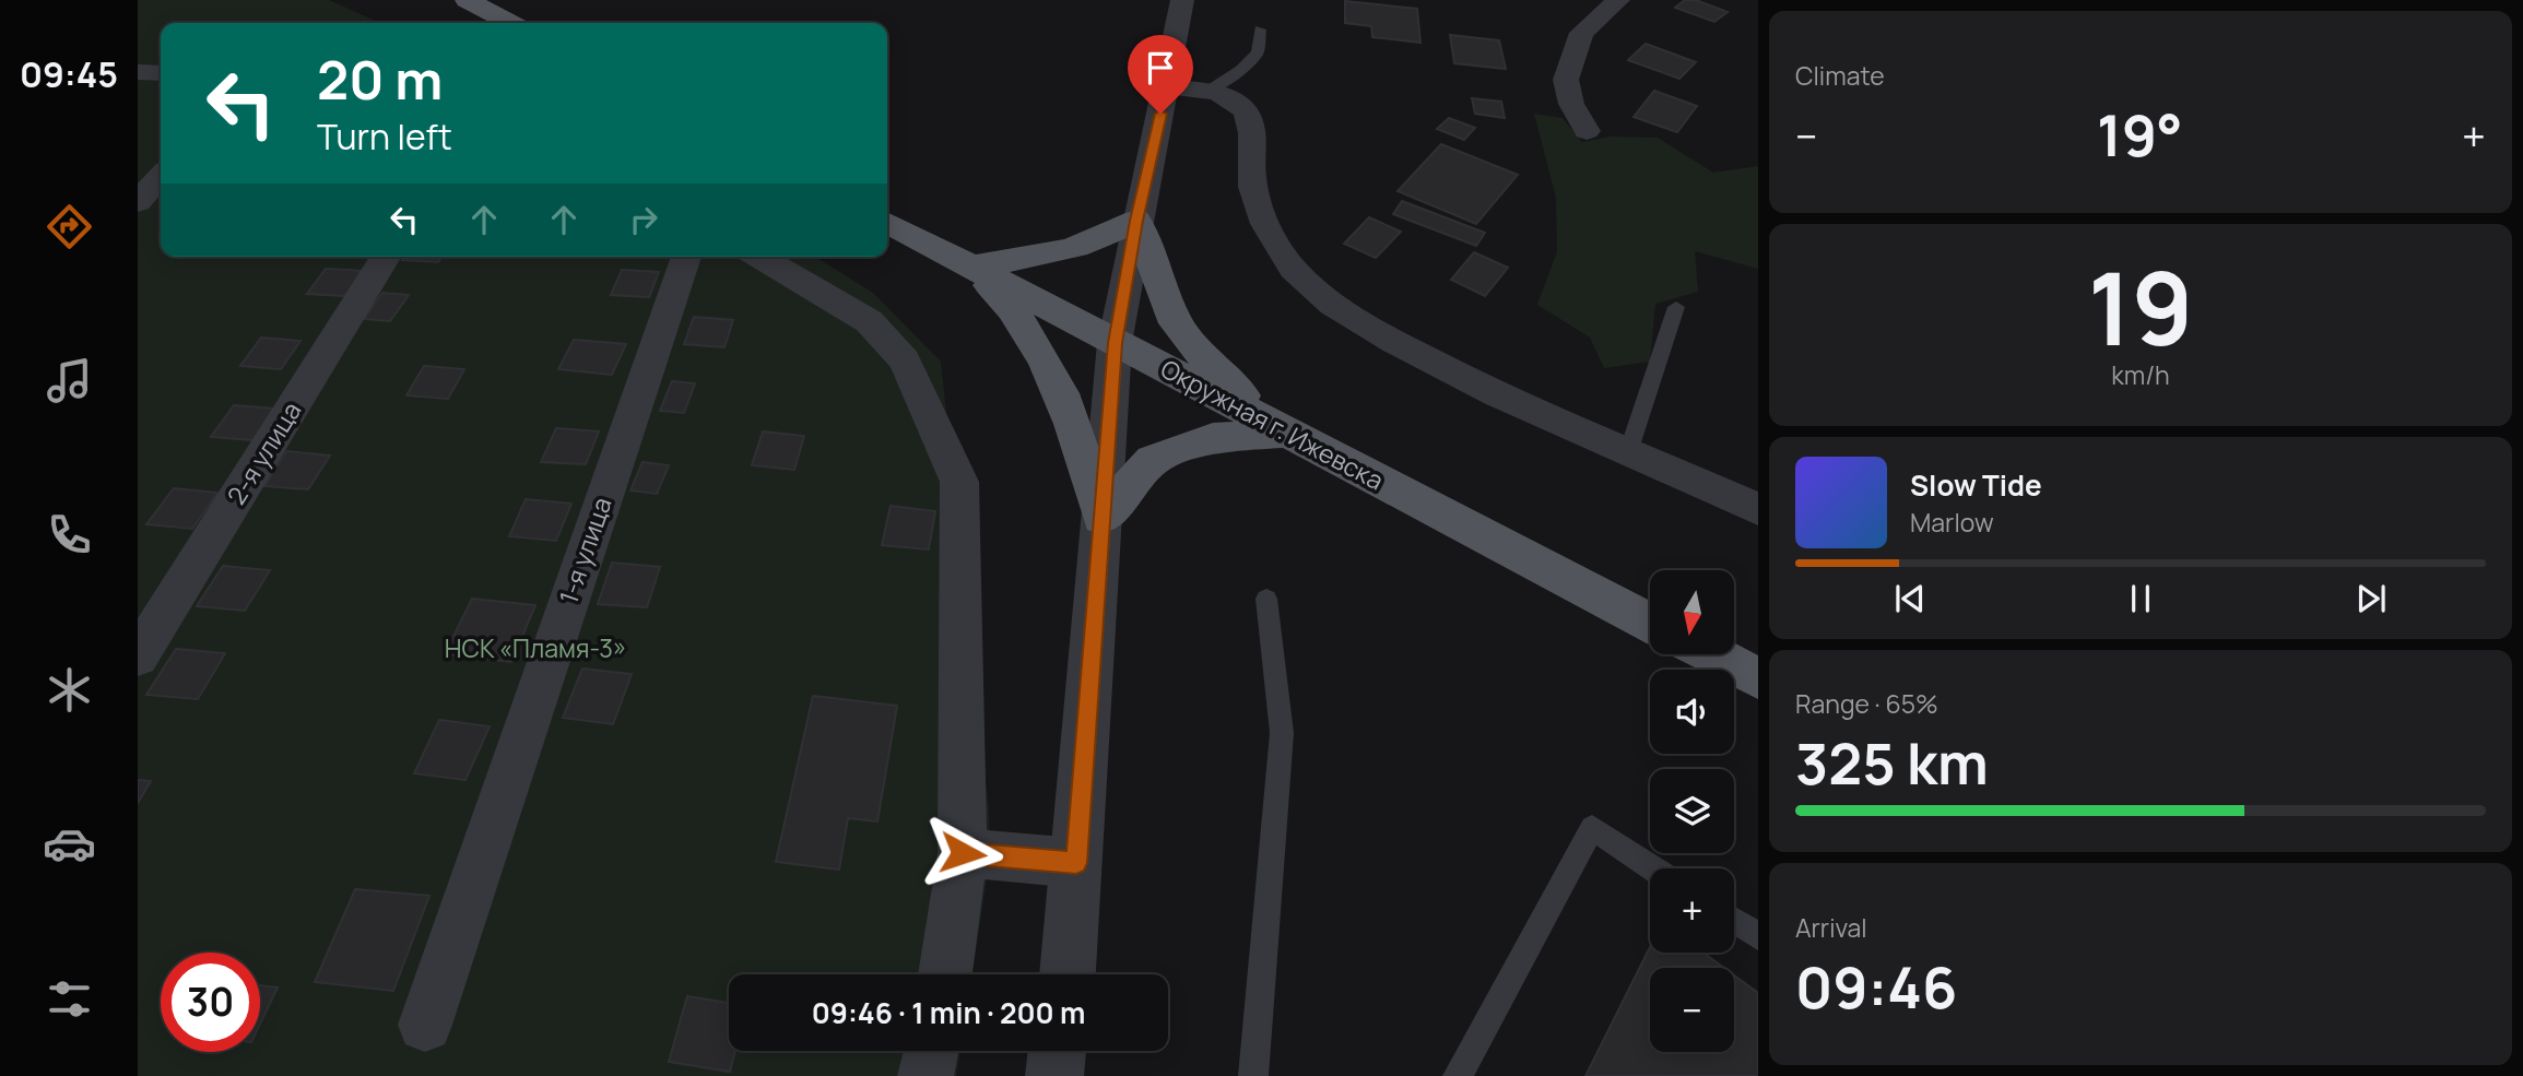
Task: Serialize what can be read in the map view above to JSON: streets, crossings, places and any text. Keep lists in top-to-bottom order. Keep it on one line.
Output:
{"streets":{"main road":["Окружная г. Ижевска"],"street":["2-я улица","1-я улица"]},"parks":["НСК «Пламя-3»"],"north":"bottom","page":{"tabs":"09:45","tile":["Climate",["19","km/h"],["Range · 65%","325 km"],["Arrival","09:46"]],"turn":["20 m","Turn left"],"heat":["−","19°","+"],"song":["Slow Tide","Marlow"],"map_buttons":["+","−"],"limit":"30","trip":"09:46 · 1 min · 200 m"}}
